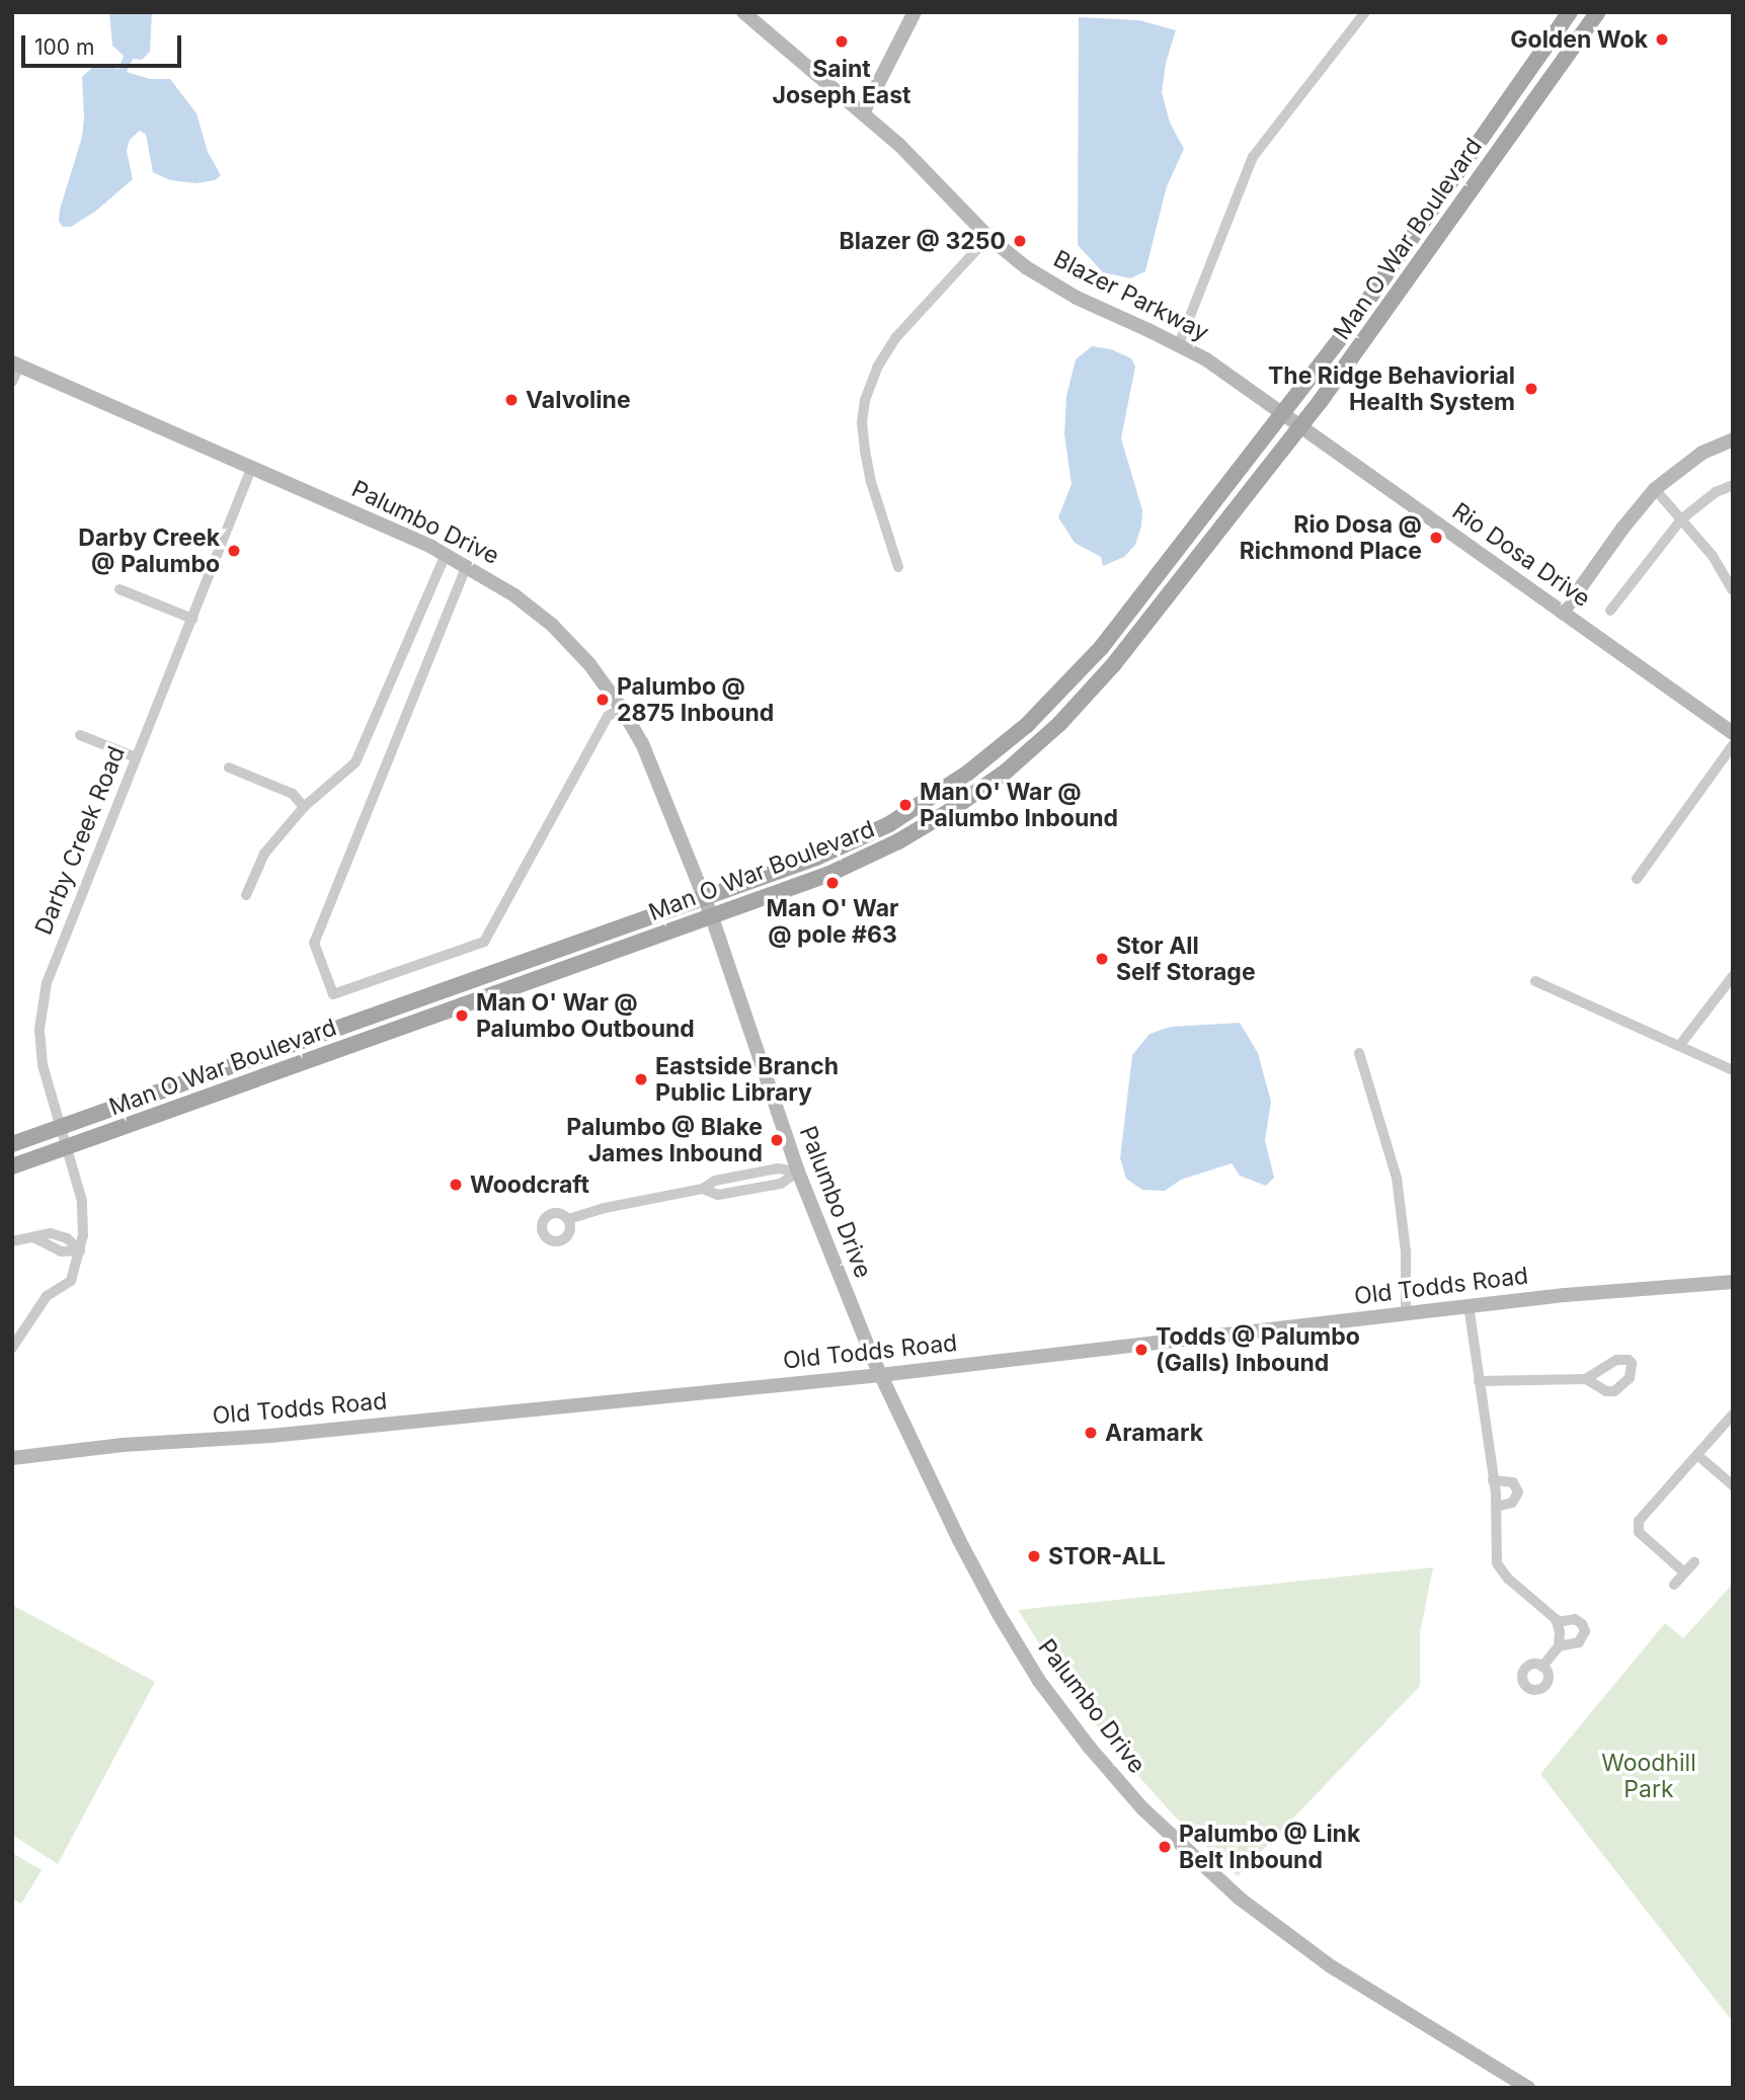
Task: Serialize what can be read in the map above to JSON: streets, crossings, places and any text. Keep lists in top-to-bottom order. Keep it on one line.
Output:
{"streets":{"main road":["Man O War Boulevard"],"street":["Blazer Parkway","Palumbo Drive","Rio Dosa Drive","Darby Creek Road","Old Todds Road"]},"crossings":[["Man O War Boulevard","Blazer Parkway"],["Man O War Boulevard","Palumbo Drive"],["Man O War Boulevard","Rio Dosa Drive"],["Man O War Boulevard","Darby Creek Road"],["Blazer Parkway","Rio Dosa Drive"],["Palumbo Drive","Darby Creek Road"],["Palumbo Drive","Old Todds Road"]],"parks":["Woodhill Park"],"places":["Golden Wok","Saint Joseph East","Blazer @ 3250","The Ridge Behaviorial Health System","Valvoline","Rio Dosa @ Richmond Place","Darby Creek @ Palumbo","Palumbo @ 2875 Inbound","Man O' War @ Palumbo Inbound","Man O' War @ pole #63","Stor All Self Storage","Man O' War @ Palumbo Outbound","Eastside Branch Public Library","Palumbo @ Blake James Inbound","Woodcraft","Todds @ Palumbo (Galls) Inbound","Aramark","STOR-ALL","Palumbo @ Link Belt Inbound"],"scale_bar":"100 m"}
